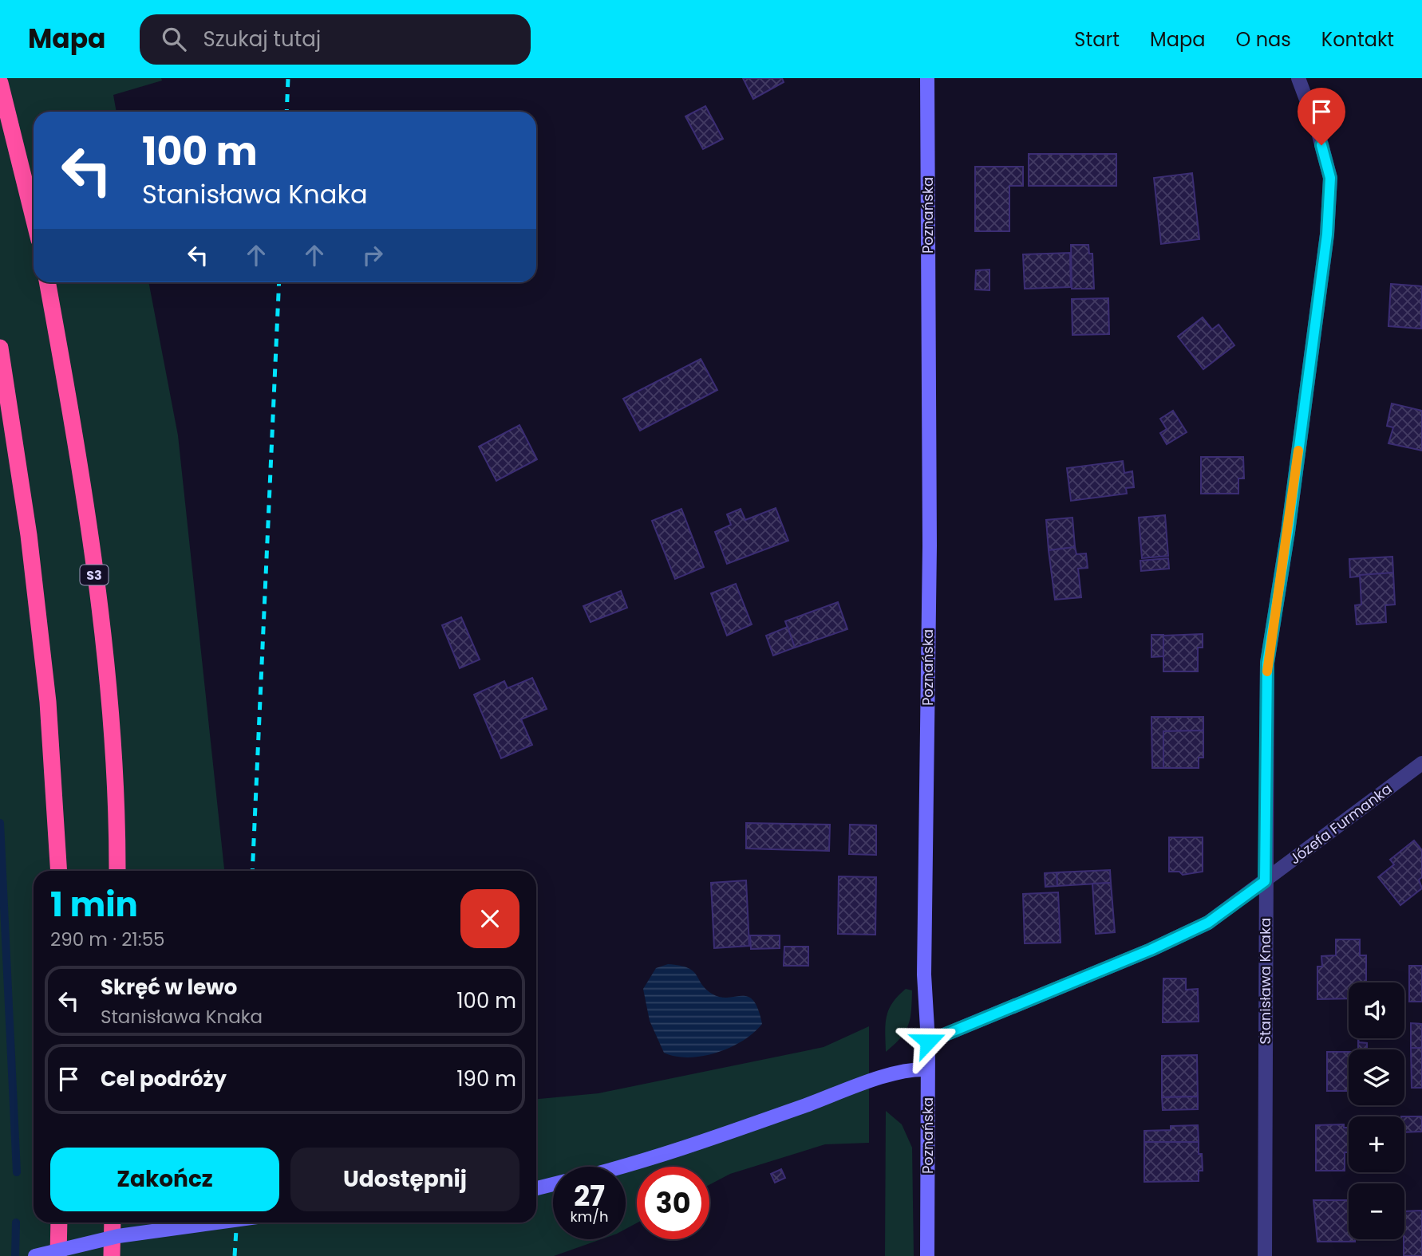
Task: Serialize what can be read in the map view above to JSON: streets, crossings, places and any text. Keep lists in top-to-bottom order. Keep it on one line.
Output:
{"streets":{"highway":["S3"],"main road":["Poznańska"],"street":["Józefa Furmanka","Stanisława Knaka"]},"crossings":[["Poznańska","Józefa Furmanka"],["Józefa Furmanka","Stanisława Knaka"]],"page":{"header":"Mapa","search":"Szukaj tutaj","nav":["Start","Mapa","O nas","Kontakt"],"turn":["100 m","Stanisława Knaka"],"heading":["1 min","290 m · 21:55"],"list":[{"name":"Skręć w lewo","note":"Stanisława Knaka","value":"100 m"},{"name":"Cel podróży","value":"190 m"}],"map_buttons":["+","−"],"buttons":["Zakończ","Udostępnij"],"speed":"27 km/h","limit":"30"}}
